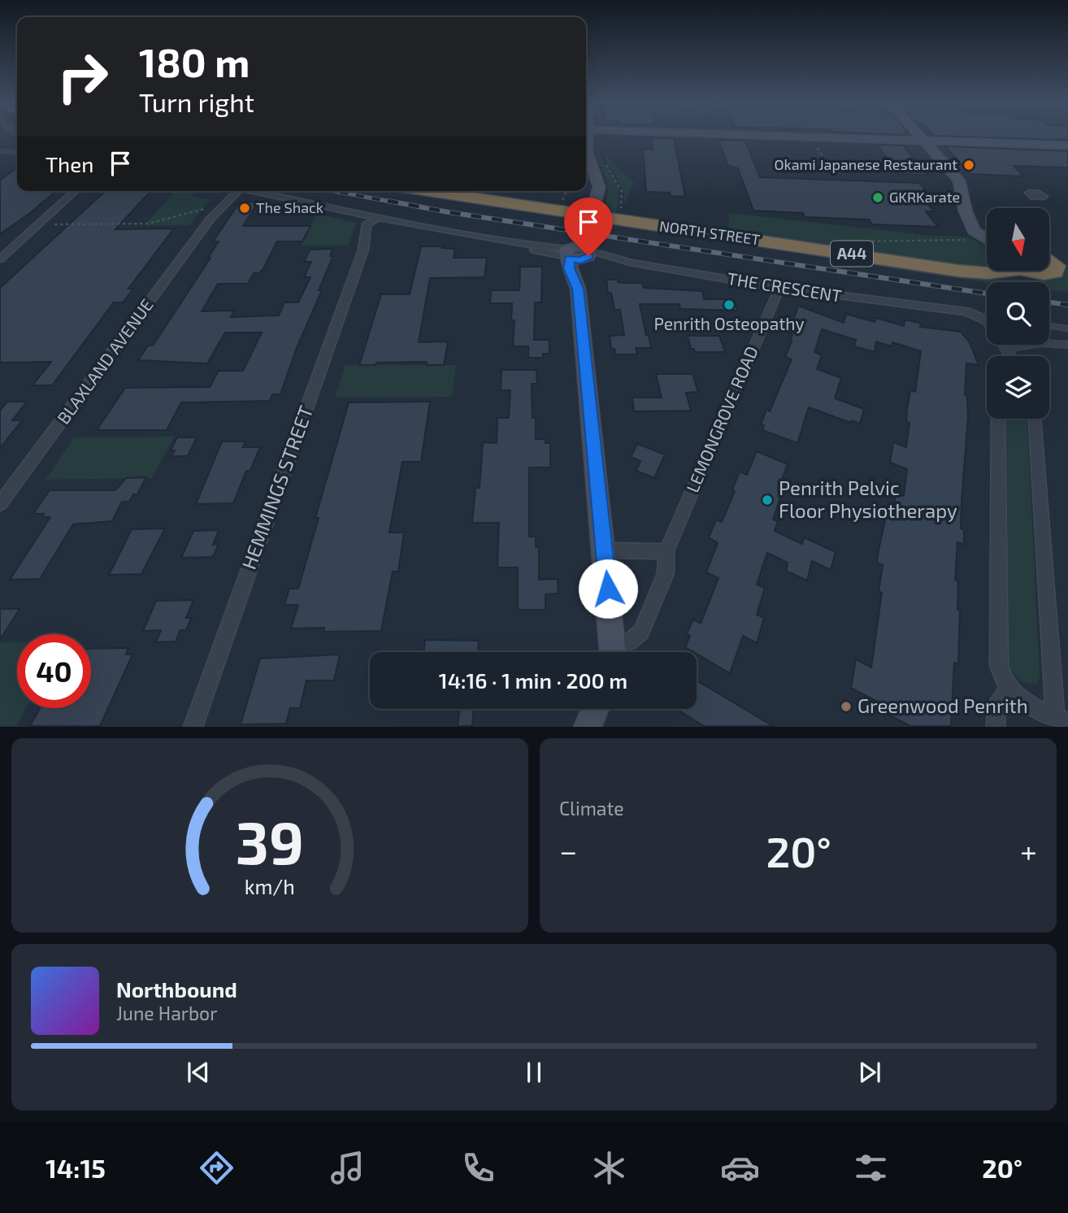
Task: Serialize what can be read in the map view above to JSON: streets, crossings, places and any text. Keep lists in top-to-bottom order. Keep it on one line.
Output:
{"streets":{"highway":["NORTH STREET","A44"],"street":["THE CRESCENT","BLAXLAND AVENUE","LEMONGROVE ROAD","HEMMINGS STREET"]},"crossings":[["THE CRESCENT","LEMONGROVE ROAD"],["THE CRESCENT","HEMMINGS STREET"]],"places":["Okami Japanese Restaurant","GKRKarate","The Shack","Penrith Osteopathy","Penrith Pelvic Floor Physiotherapy","Greenwood Penrith"],"north":"bottom","page":{"turn":["180 m","Turn right"],"then":"Then","limit":"40","trip":"14:16 · 1 min · 200 m","tile":"Climate","heat":["−","20°","+"],"song":["Northbound","June Harbor"],"tabs":["14:15","20°"],"gauge":["39","km/h"]}}
